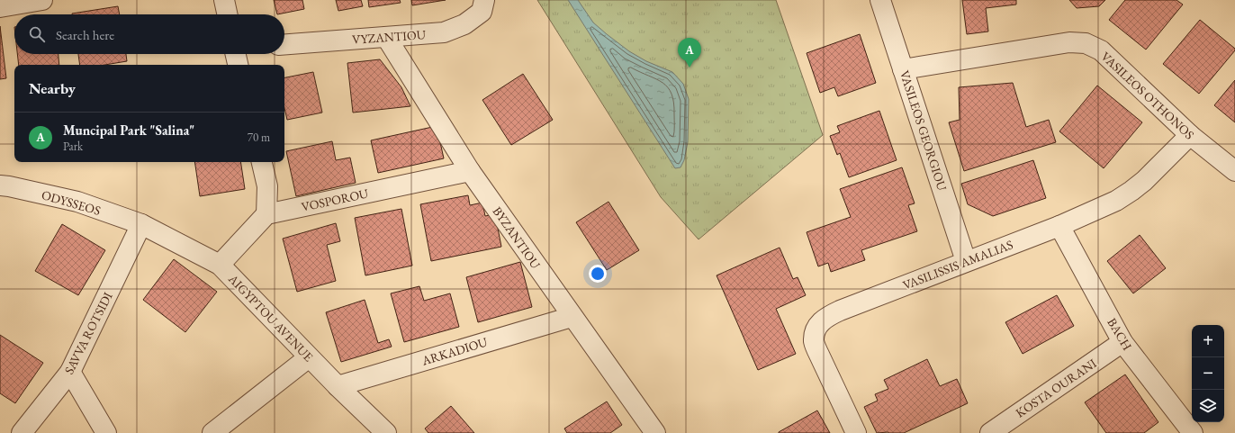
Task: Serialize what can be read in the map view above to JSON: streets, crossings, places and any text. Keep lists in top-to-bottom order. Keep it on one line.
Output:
{"streets":{"street":["VYZANTIOU","VASILEOS OTHONOS","VASILEOS GEORGIOU","VOSPOROU","ODYSSEOS","BYZANTIOU","VASILISSIS AMALIAS","AIGYPTOU AVENUE","SAVVA ROTSIDI","BACH","ARKADIOU","KOSTA OURANI"]},"crossings":[["VYZANTIOU","BYZANTIOU"],["VASILEOS OTHONOS","VASILEOS GEORGIOU"],["VASILEOS OTHONOS","VASILISSIS AMALIAS"],["VASILEOS GEORGIOU","VASILISSIS AMALIAS"],["VOSPOROU","BYZANTIOU"],["ODYSSEOS","AIGYPTOU AVENUE"],["ODYSSEOS","SAVVA ROTSIDI"],["BYZANTIOU","ARKADIOU"],["VASILISSIS AMALIAS","BACH"],["AIGYPTOU AVENUE","SAVVA ROTSIDI"],["AIGYPTOU AVENUE","ARKADIOU"],["BACH","KOSTA OURANI"]],"page":{"search":"Search here","pins":"A","heading":"Nearby","list":[{"mark":"A","name":"Muncipal Park \"Salina\"","note":"Park","value":"70 m"}],"map_buttons":["+","−"]}}
